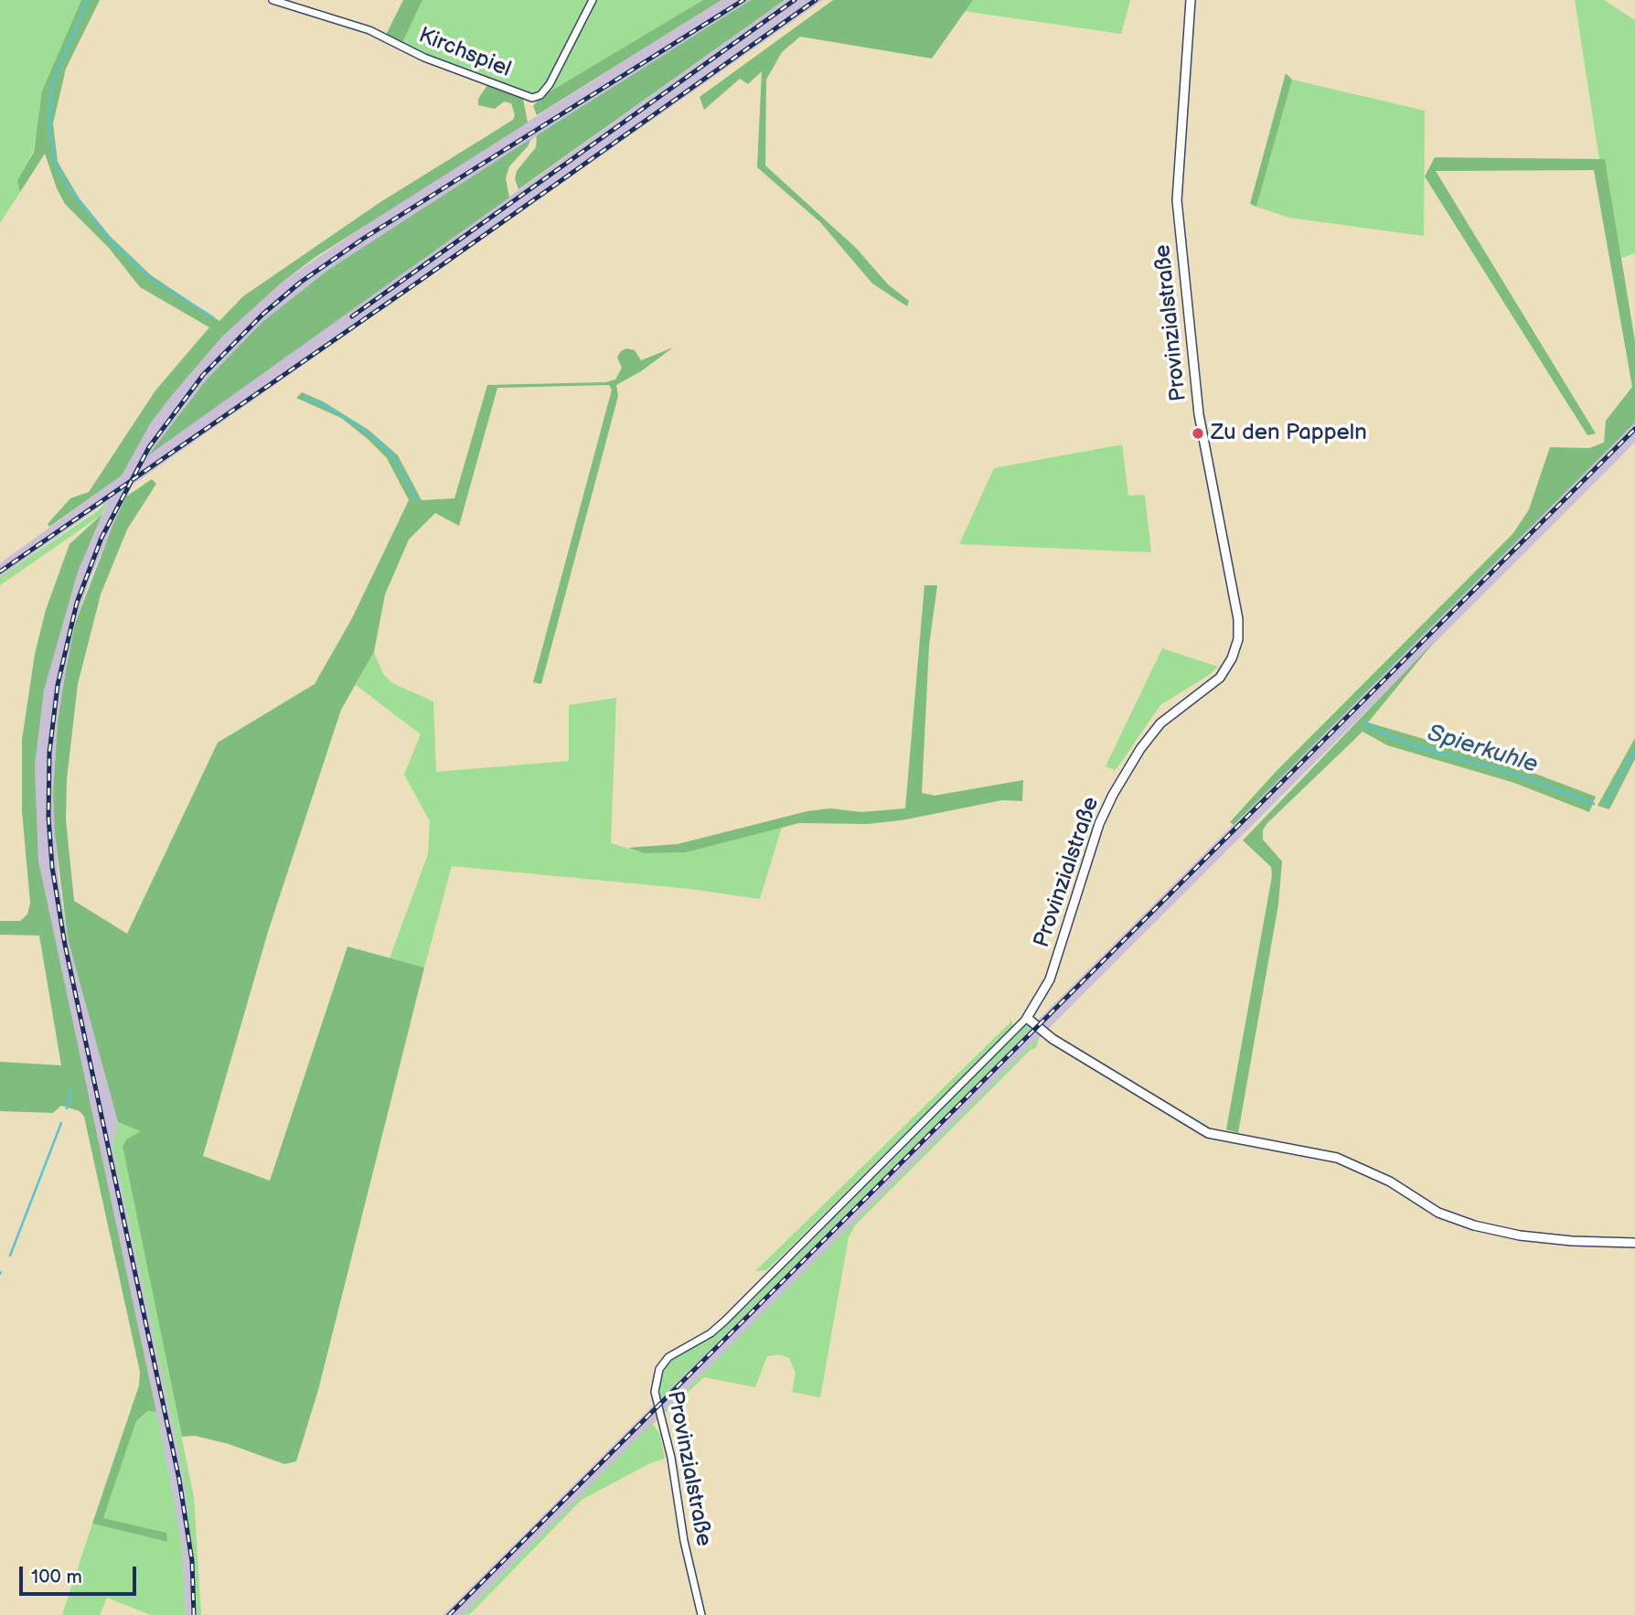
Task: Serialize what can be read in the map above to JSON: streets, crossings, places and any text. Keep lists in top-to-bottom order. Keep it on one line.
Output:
{"streets":{"street":["Kirchspiel","Provinzialstraße"]},"water":["Spierkuhle"],"places":["Zu den Pappeln"],"scale_bar":"100 m"}
